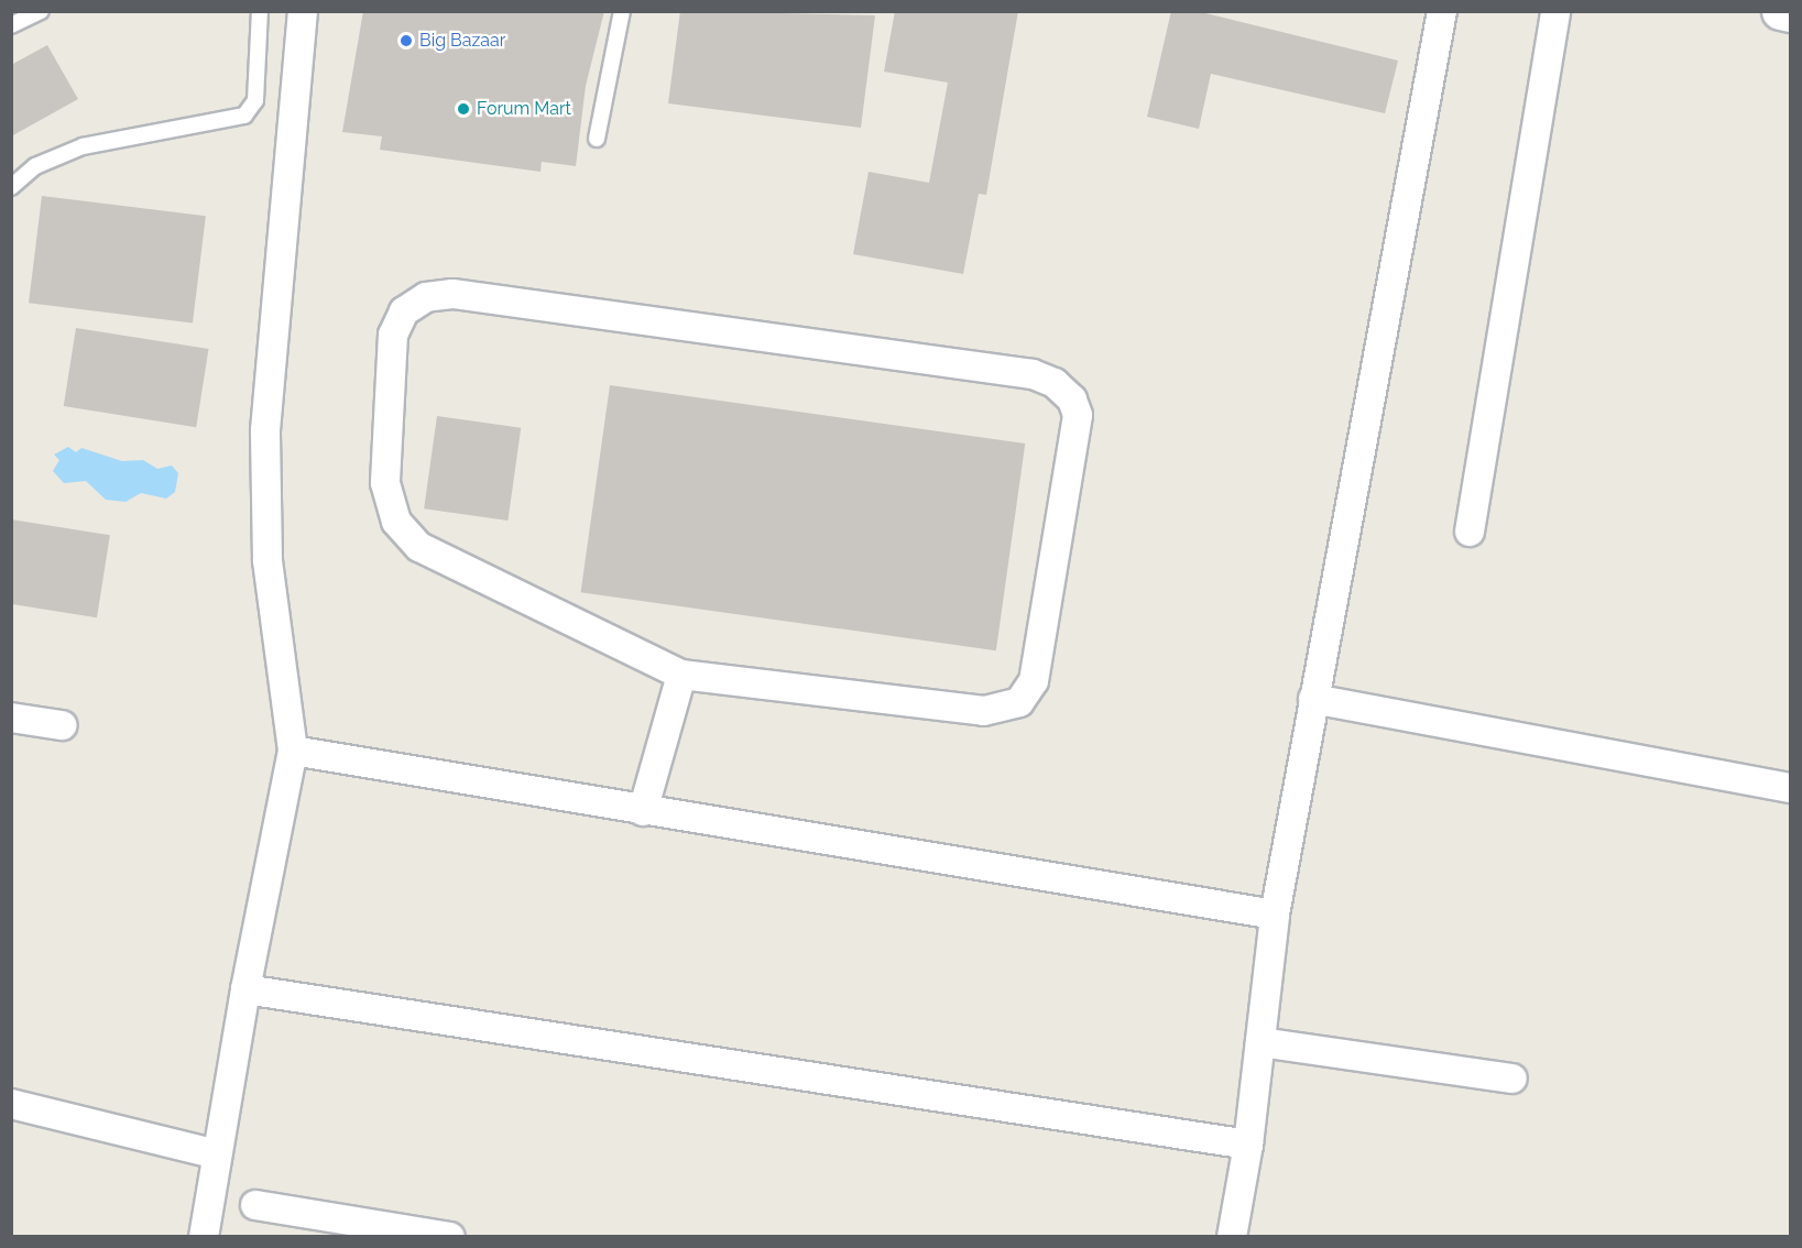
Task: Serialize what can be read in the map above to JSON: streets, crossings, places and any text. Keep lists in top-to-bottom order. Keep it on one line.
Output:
{"places":["Big Bazaar","Forum Mart"]}
